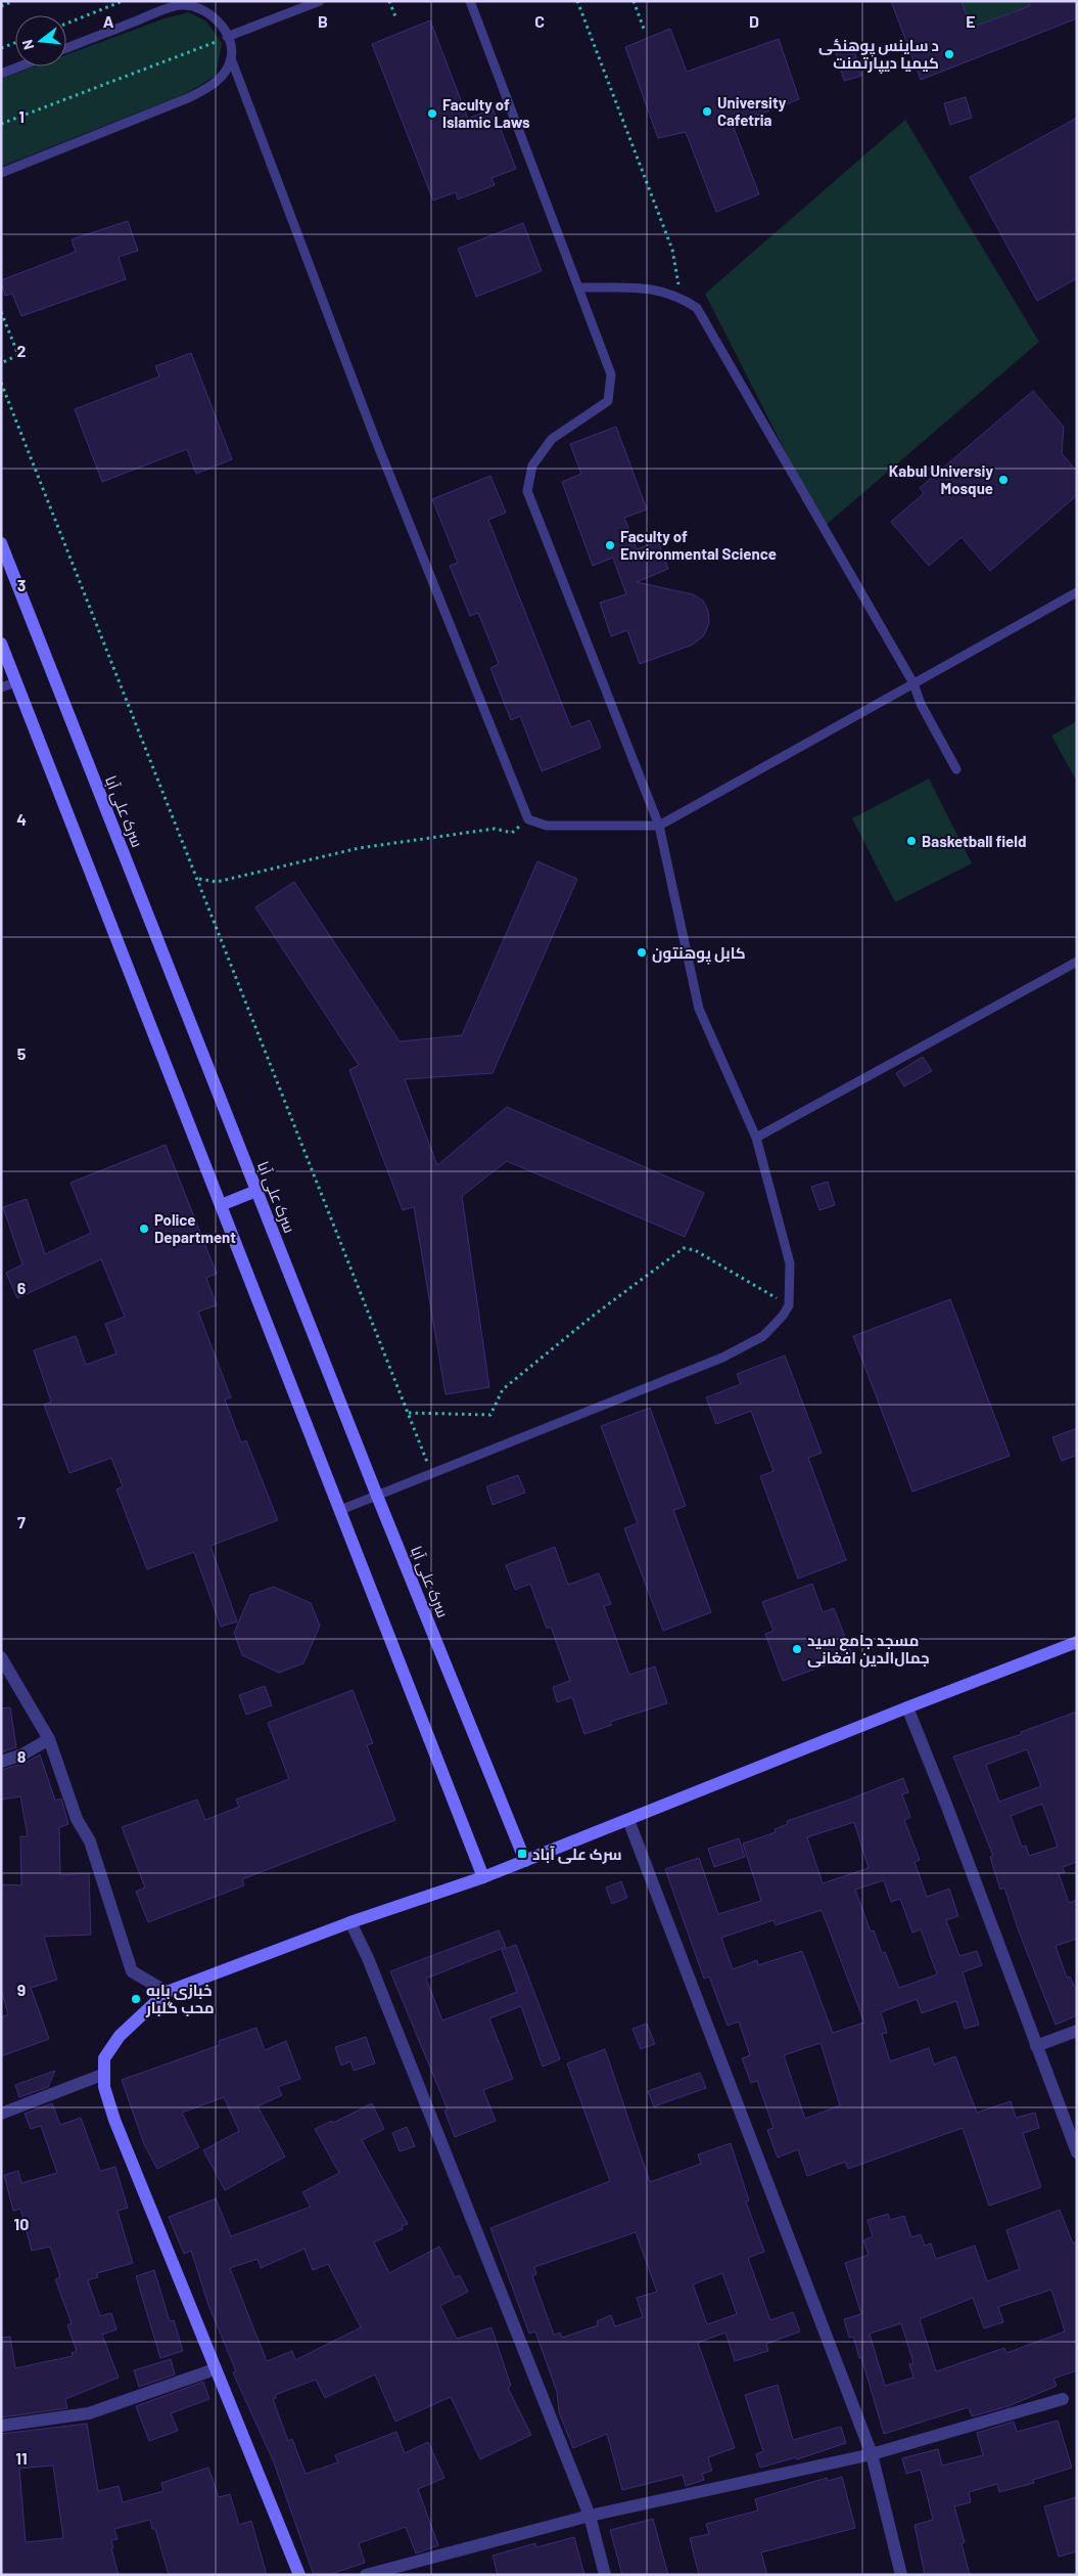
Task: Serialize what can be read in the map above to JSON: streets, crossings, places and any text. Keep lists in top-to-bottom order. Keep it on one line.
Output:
{"streets":{"street":["سرک علی آبا"]},"places":{"other":["د ساینس پوهنحٔی کیمیا دیپارتمنت","University Cafetria","Faculty of Islamic Laws","Kabul Universiy Mosque","Faculty of Environmental Science","Basketball field","کابل پوهنتون","Police Department","مسجد جامع سید جمال‌الدین افغانی","خبازی بابه محب گلبار"],"transit":["سرک علی آباد"]},"north":"left","grid":{"columns":["A","B","C","D","E"],"rows":["1","2","3","4","5","6","7","8","9","10","11"]}}
